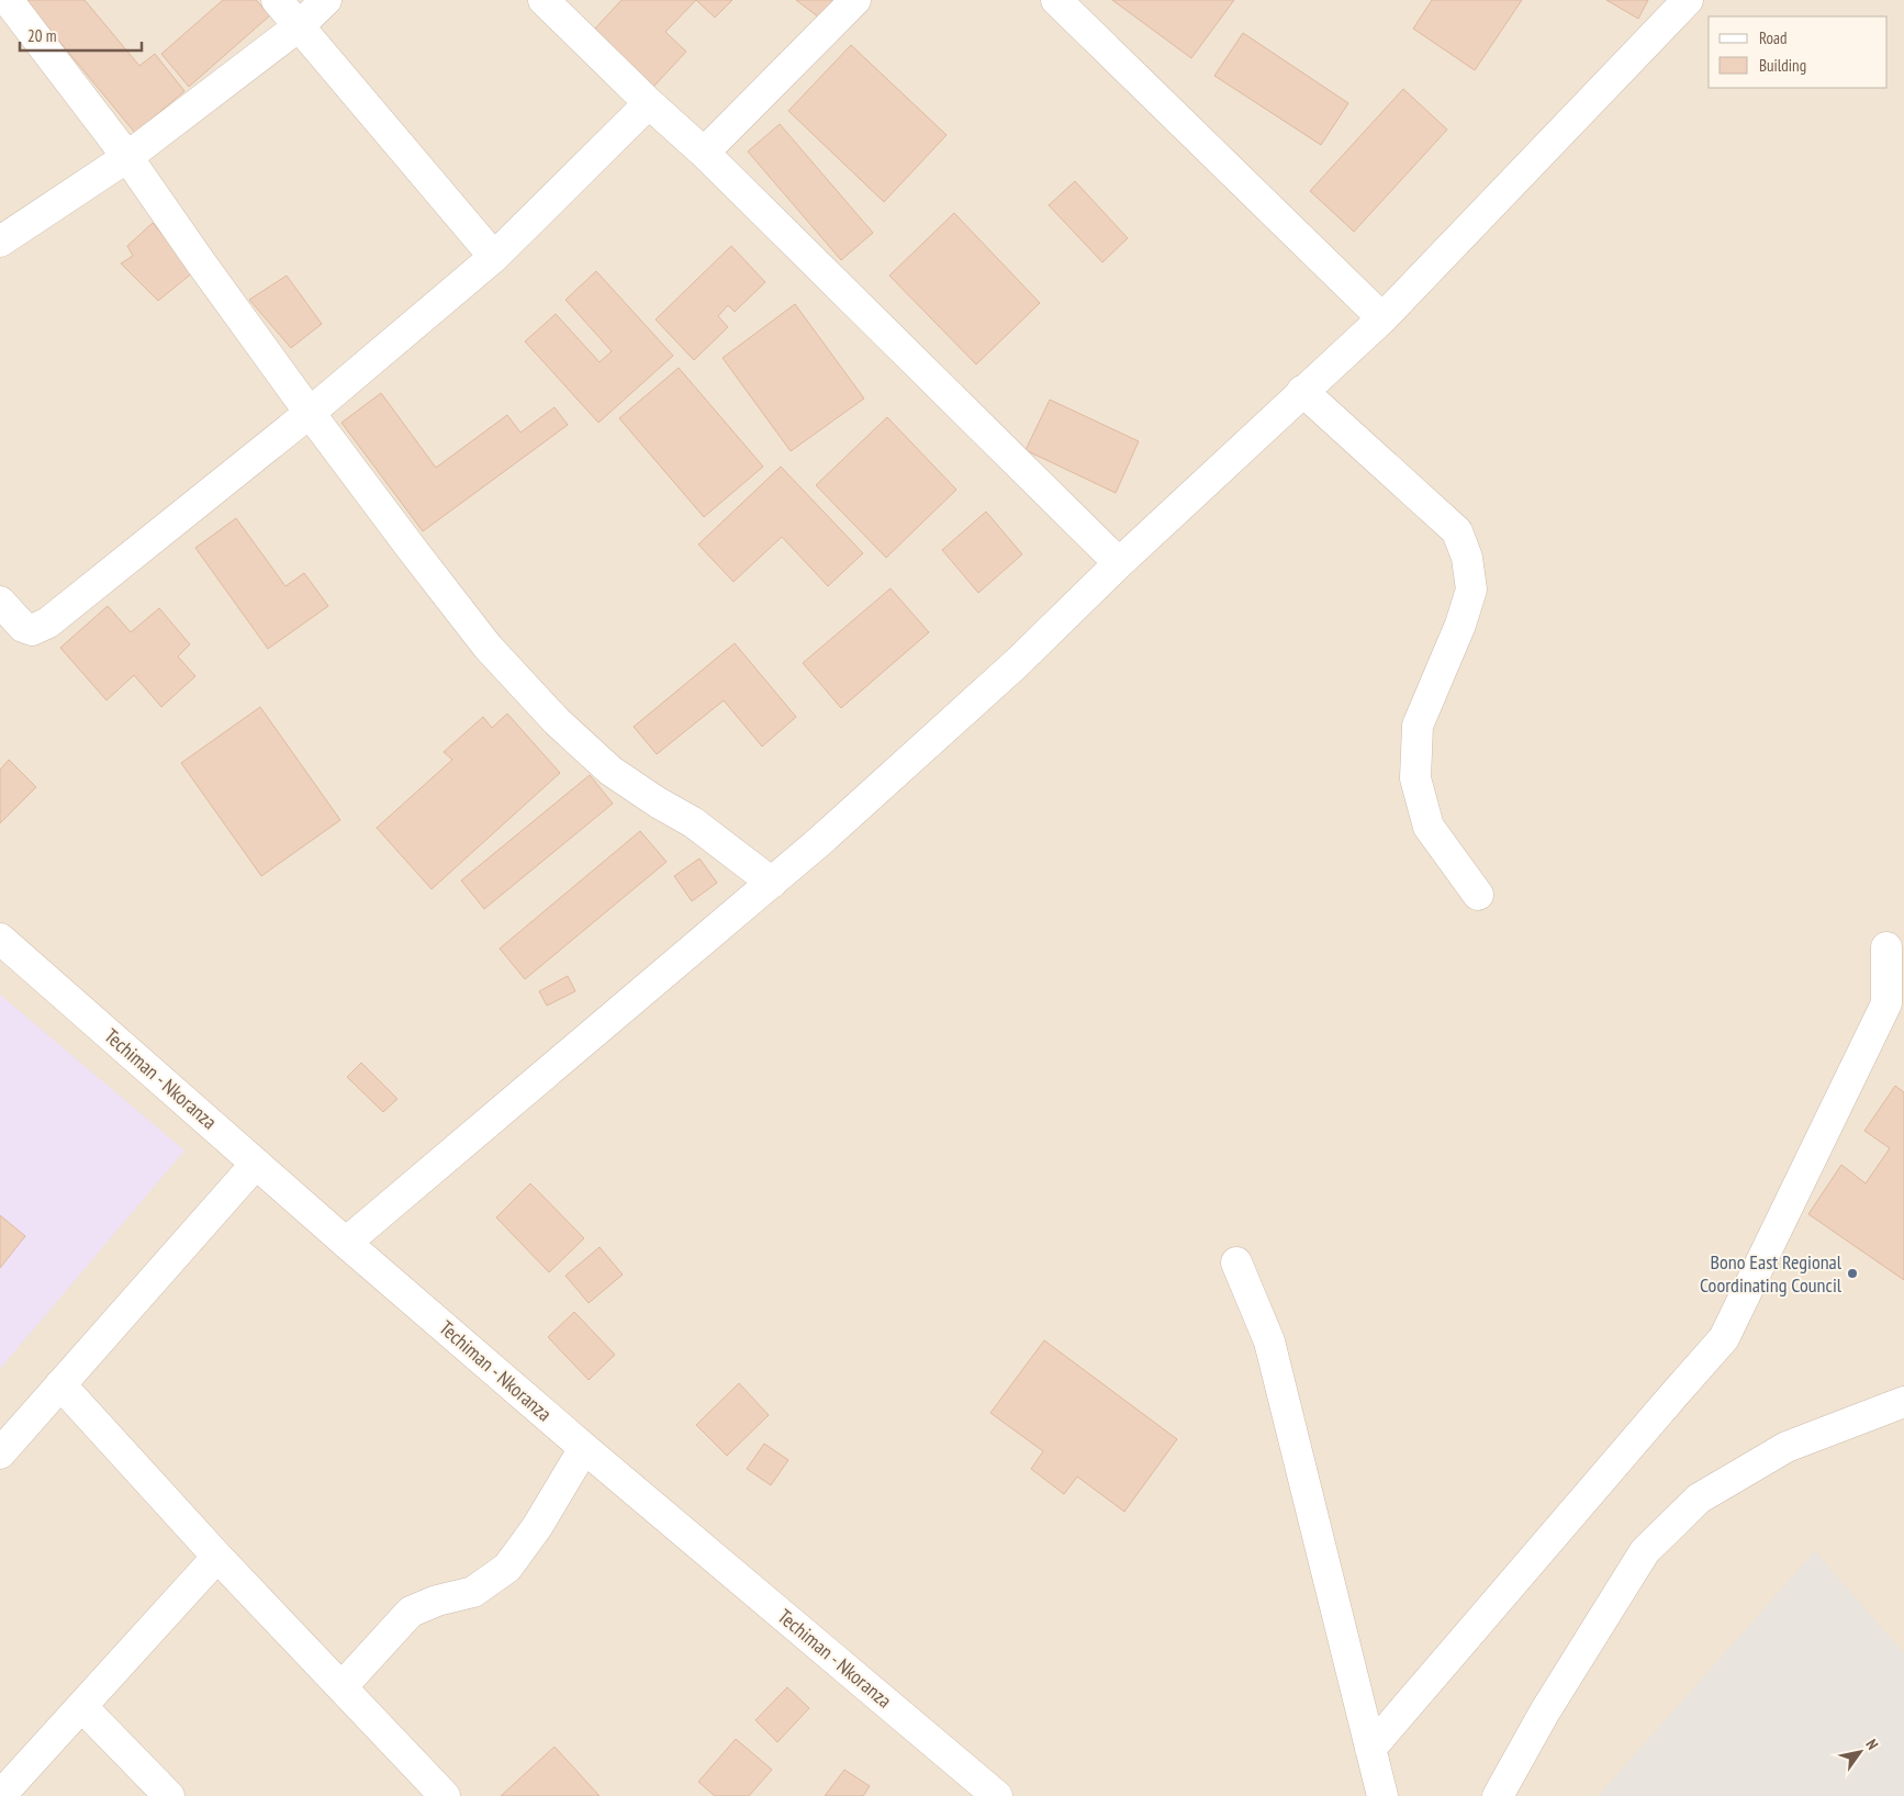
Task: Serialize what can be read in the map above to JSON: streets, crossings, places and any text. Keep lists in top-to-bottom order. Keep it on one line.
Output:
{"streets":{"street":["Techiman - Nkoranza"]},"places":["Bono East Regional Coordinating Council"],"legend":["Road","Building"],"scale_bar":"20 m","north":"top right"}
